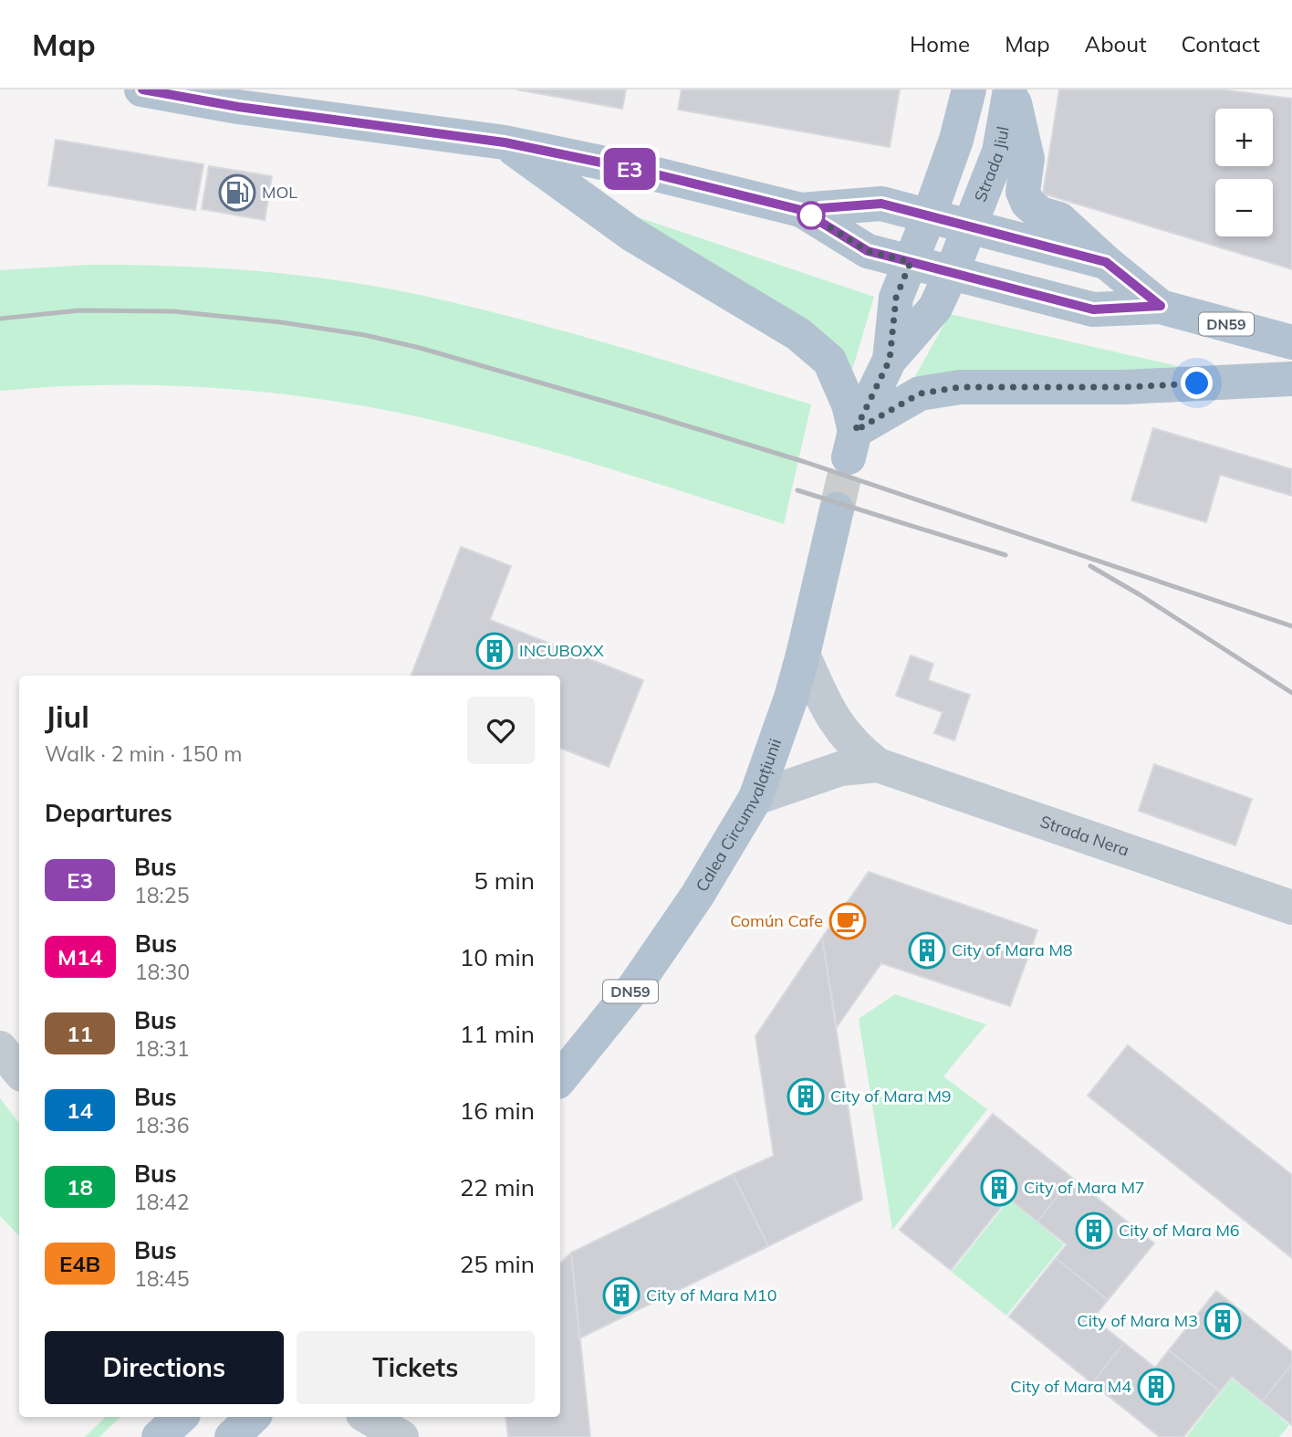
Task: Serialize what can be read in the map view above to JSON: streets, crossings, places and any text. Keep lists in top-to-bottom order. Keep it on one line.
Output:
{"streets":{"main road":["Strada Jiul","DN59","Calea Circumvalațiunii"],"street":["Strada Nera"]},"crossings":[["Strada Jiul","DN59"],["Calea Circumvalațiunii","Strada Nera"]],"places":{"fuel station":["MOL"],"building":["INCUBOXX","City of Mara M8","City of Mara M9","City of Mara M7","City of Mara M6","City of Mara M10","City of Mara M3","City of Mara M4"],"cafe":["Común Cafe"]},"lines":["bus line E3"],"page":{"header":"Map","nav":["Home","Map","About","Contact"],"on_map":"E3","map_buttons":["+","−"],"heading":[["Jiul","Walk · 2 min · 150 m"],"Departures"],"list":[{"mark":"E3","name":"Bus","note":"18:25","value":"5 min"},{"mark":"M14","name":"Bus","note":"18:30","value":"10 min"},{"mark":"11","name":"Bus","note":"18:31","value":"11 min"},{"mark":"14","name":"Bus","note":"18:36","value":"16 min"},{"mark":"18","name":"Bus","note":"18:42","value":"22 min"},{"mark":"E4B","name":"Bus","note":"18:45","value":"25 min"}],"buttons":["Directions","Tickets"]}}
